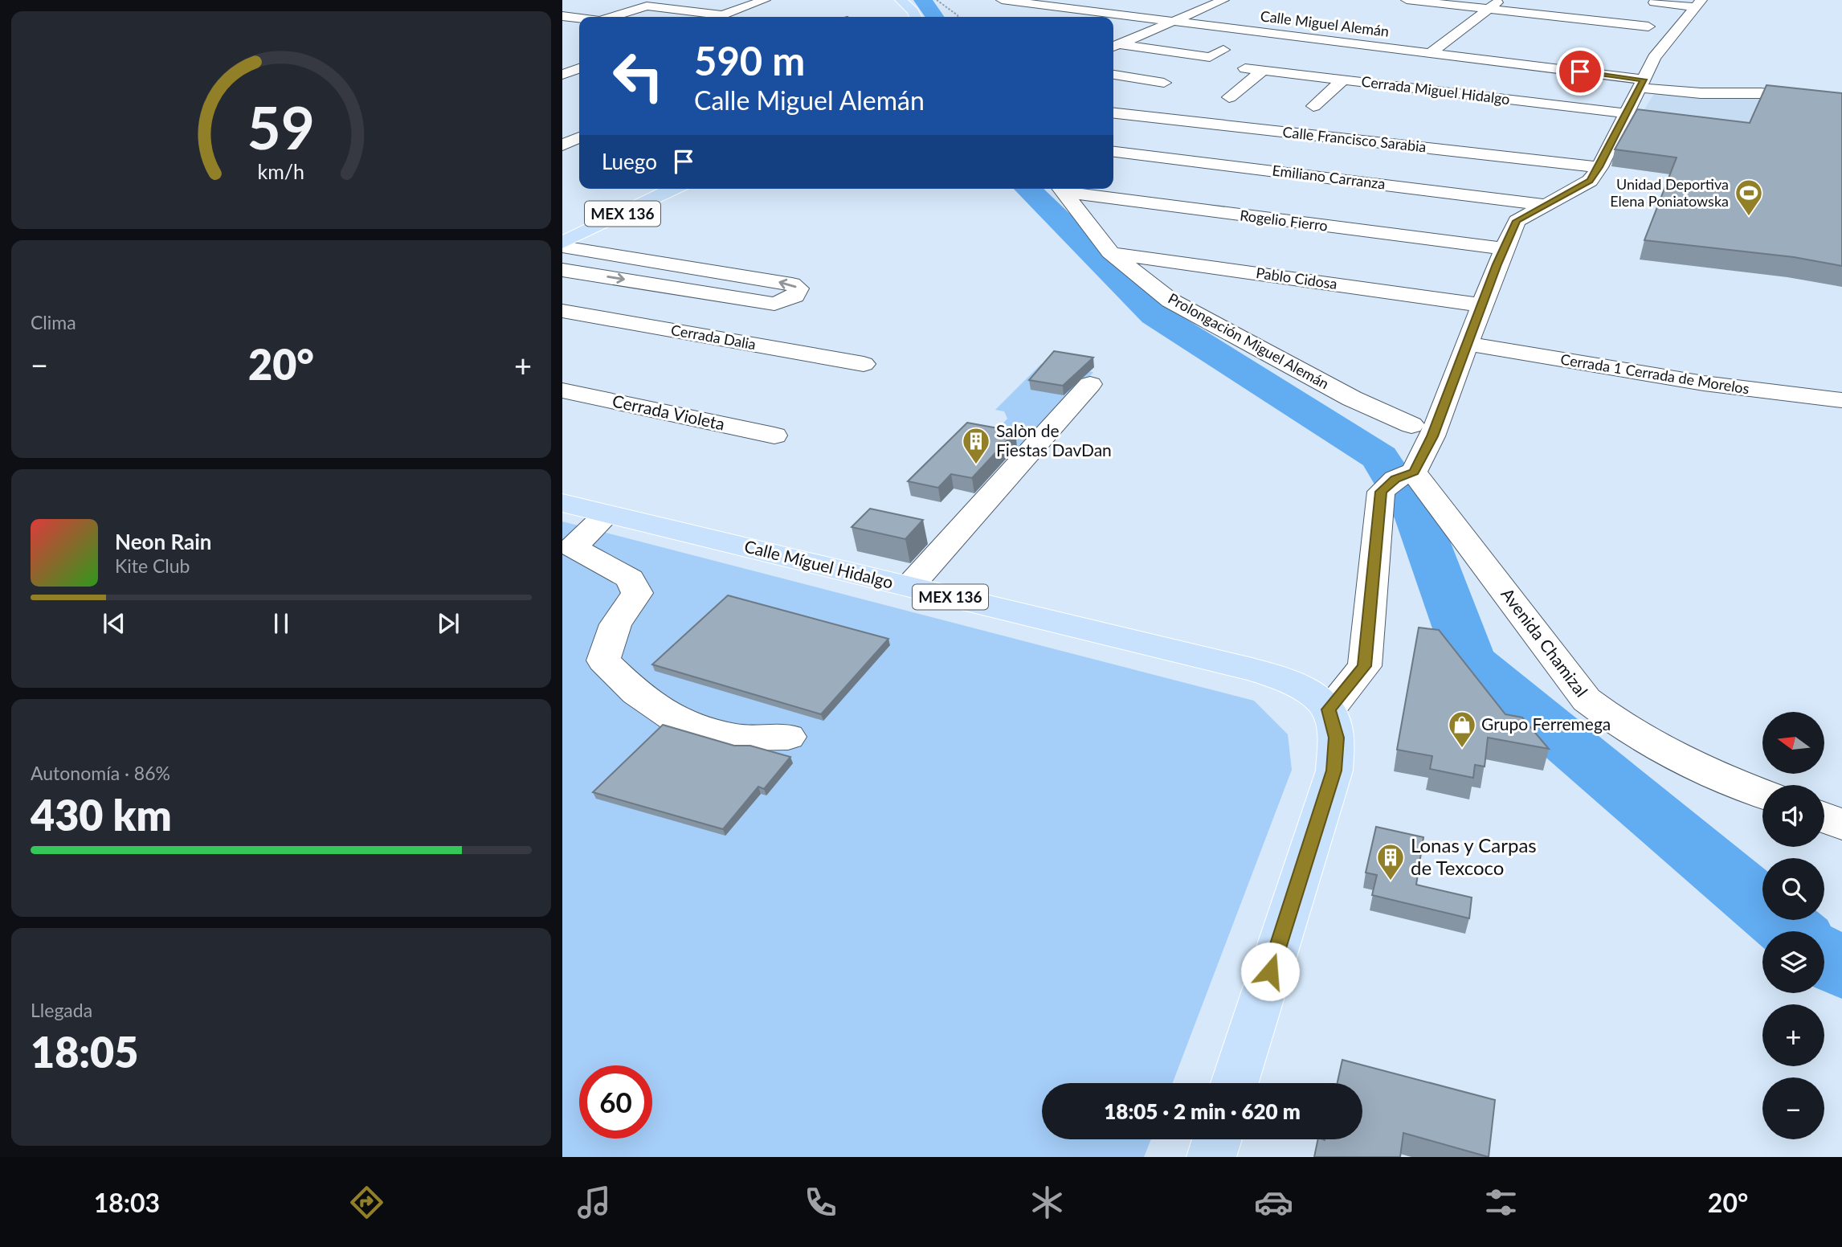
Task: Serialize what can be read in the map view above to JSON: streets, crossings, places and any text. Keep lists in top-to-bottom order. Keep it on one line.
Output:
{"streets":{"main road":["MEX 136","Calle Míguel Hidalgo"],"street":["Calle Miguel Alemán","Cerrada Miguel Hidalgo","Calle Francisco Sarabia","Emiliano Carranza","Rogelio Fierro","Pablo Cidosa","Cerrada Dalia","Prolongación Miguel Alemán","Cerrada 1 Cerrada de Morelos","Cerrada Violeta","Avenida Chamizal"]},"crossings":[["Pablo Cidosa","Prolongación Miguel Alemán"]],"places":{"sports":["Unidad Deportiva Elena Poniatowska"],"building":["Salòn de Fiestas DavDan","Lonas y Carpas de Texcoco"],"shop":["Grupo Ferremega"]},"north":"left","page":{"turn":["590 m","Calle Miguel Alemán"],"then":"Luego","tile":["Clima",["Autonomía · 86%","430 km"],["Llegada","18:05"]],"heat":["−","20°","+"],"song":["Neon Rain","Kite Club"],"map_buttons":["+","−"],"limit":"60","trip":"18:05 · 2 min · 620 m","tabs":["18:03","20°"],"gauge":["59","km/h"]}}
